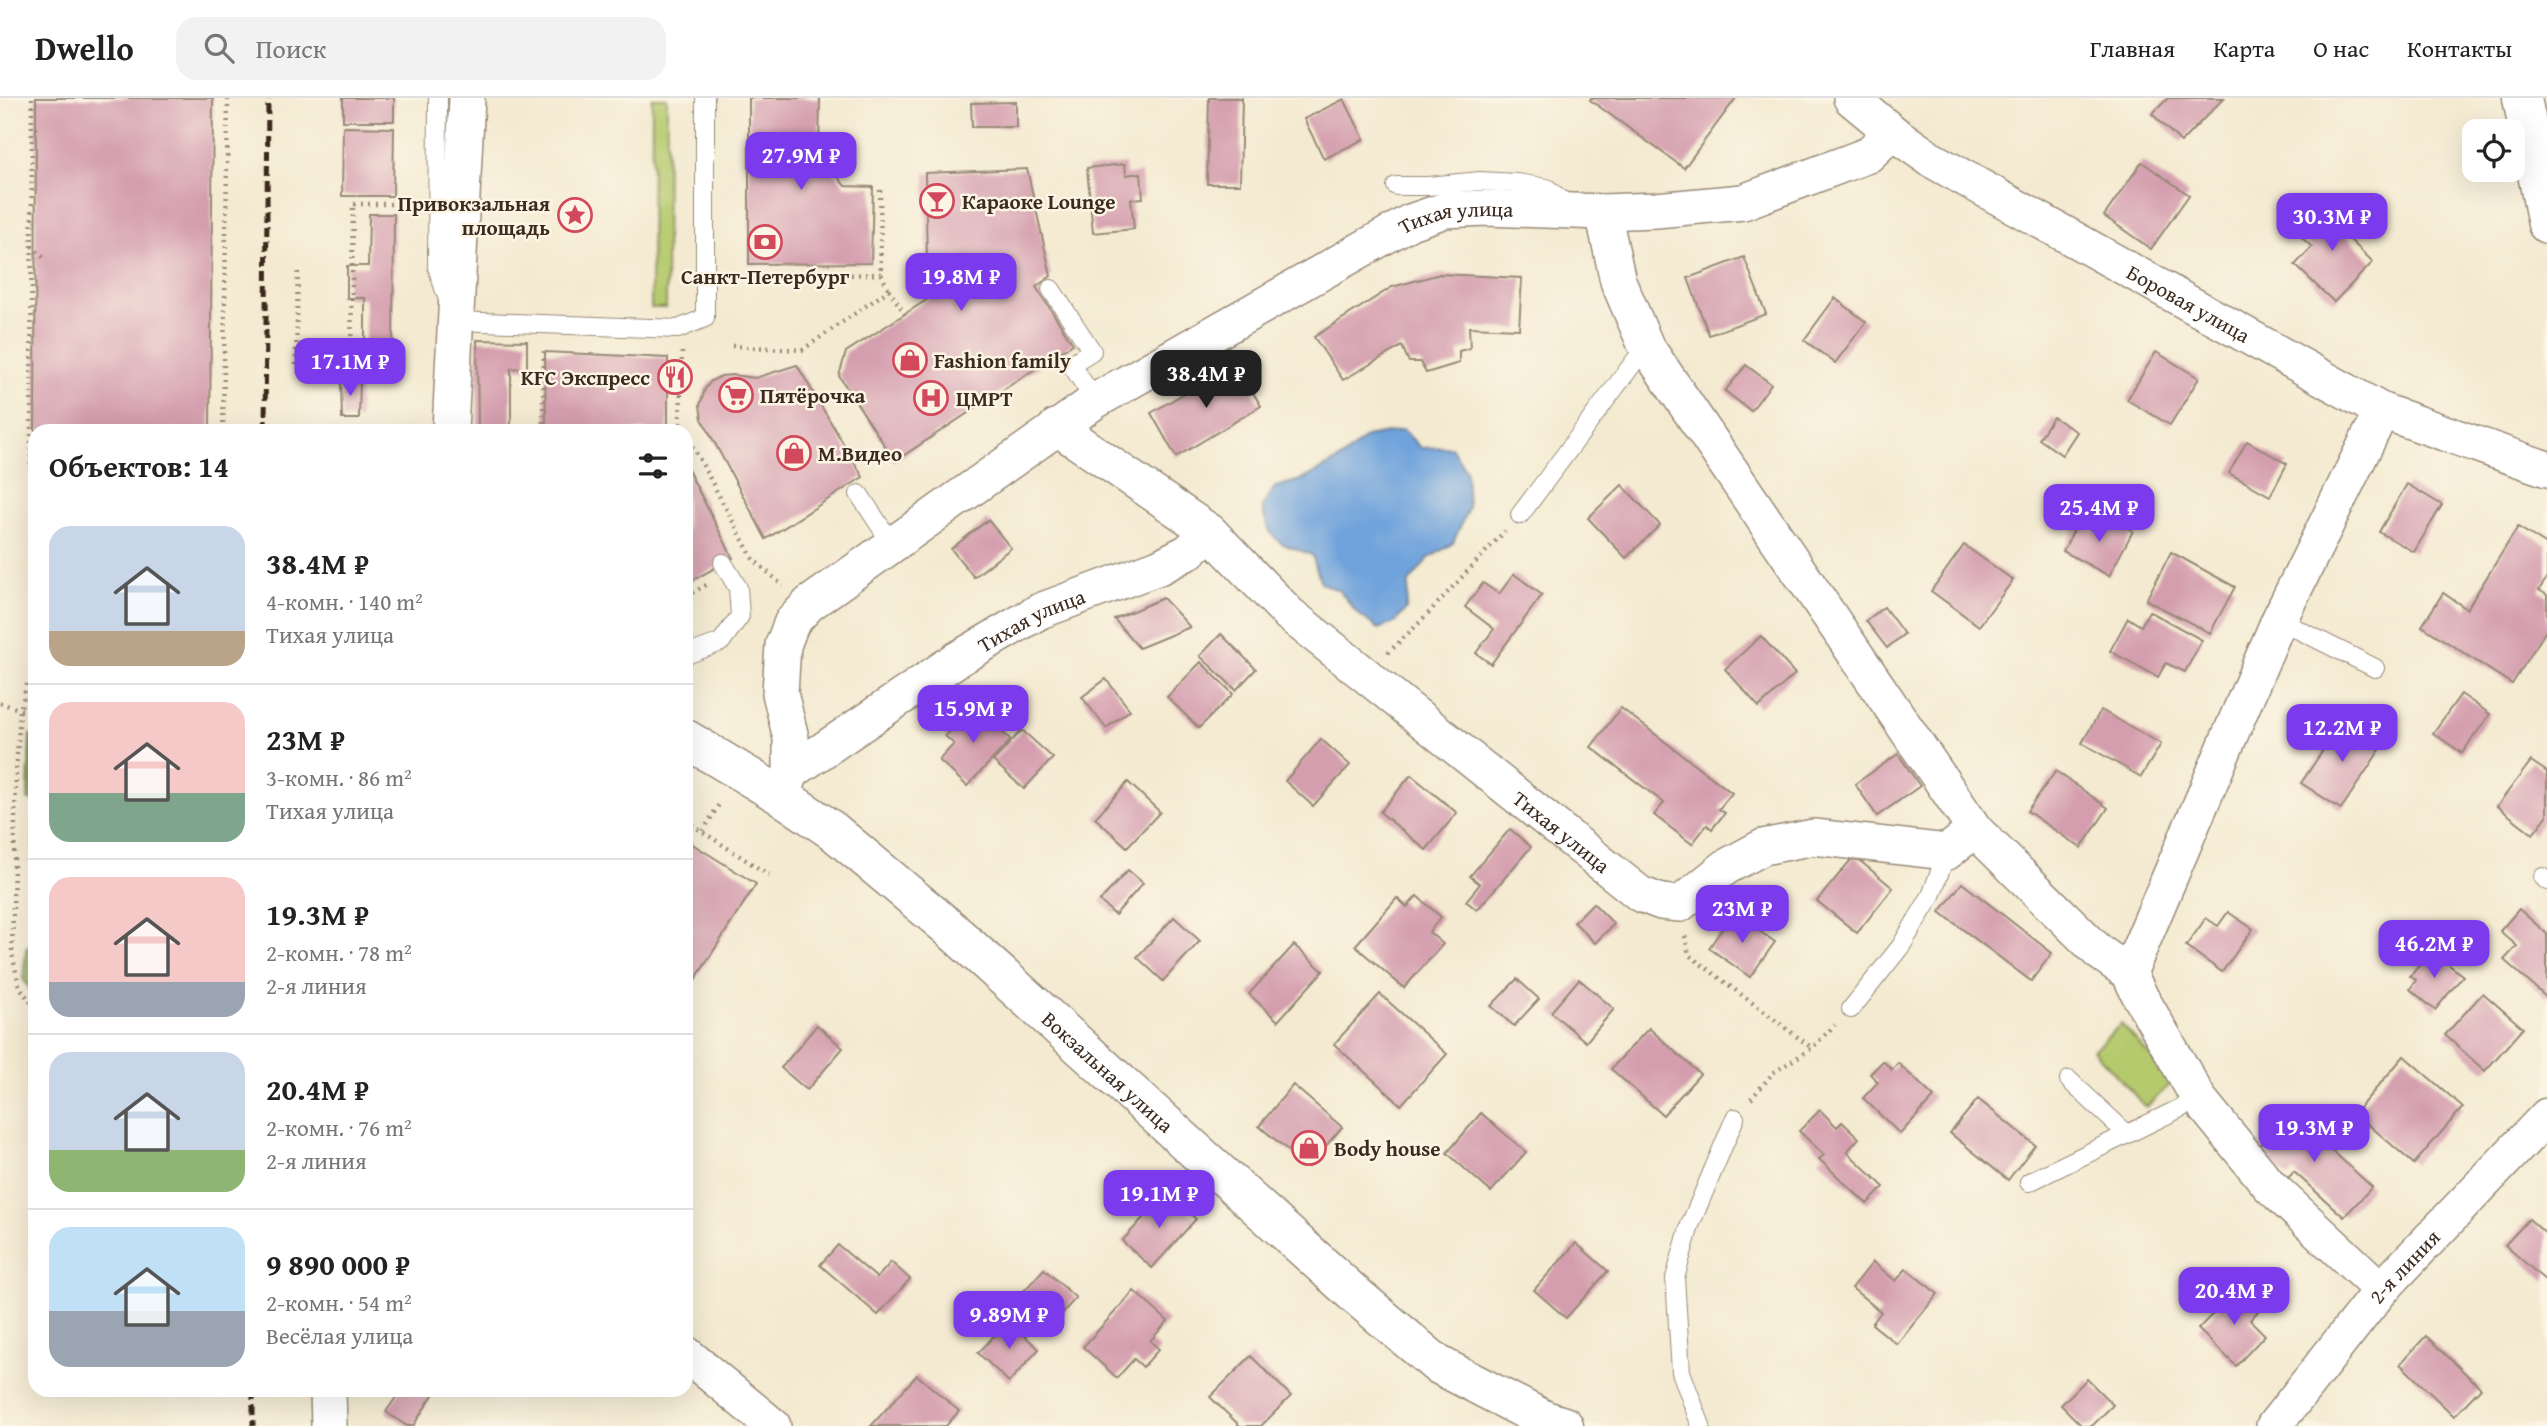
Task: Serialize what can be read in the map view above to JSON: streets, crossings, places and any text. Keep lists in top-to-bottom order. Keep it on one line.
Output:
{"streets":{"street":["Тихая улица","Боровая улица","Вокзальная улица","2-я линия"]},"crossings":[["Тихая улица","Боровая улица"],["Тихая улица","Вокзальная улица"]],"places":{"bar":["Караоке Lounge"],"place":["Привокзальная площадь"],"bank":["Санкт-Петербург"],"shop":["Fashion family","М.Видео","Body house"],"restaurant":["KFC Экспресс"],"supermarket":["Пятёрочка"],"hospital":["ЦМРТ"]},"page":{"header":"Dwello","search":"Поиск","nav":["Главная","Карта","О нас","Контакты"],"price":["27.9M ₽","30.3M ₽","19.8M ₽","17.1M ₽","38.4M ₽","25.4M ₽","15.9M ₽","12.2M ₽","23M ₽","46.2M ₽","19.3M ₽","19.1M ₽","20.4M ₽","9.89M ₽"],"heading":"Объектов: 14","list":[{"name":"38.4M ₽","note":"4-комн. · 140 m² · Тихая улица"},{"name":"23M ₽","note":"3-комн. · 86 m² · Тихая улица"},{"name":"19.3M ₽","note":"2-комн. · 78 m² · 2-я линия"},{"name":"20.4M ₽","note":"2-комн. · 76 m² · 2-я линия"},{"name":"9 890 000 ₽","note":"2-комн. · 54 m² · Весёлая улица"}]}}
